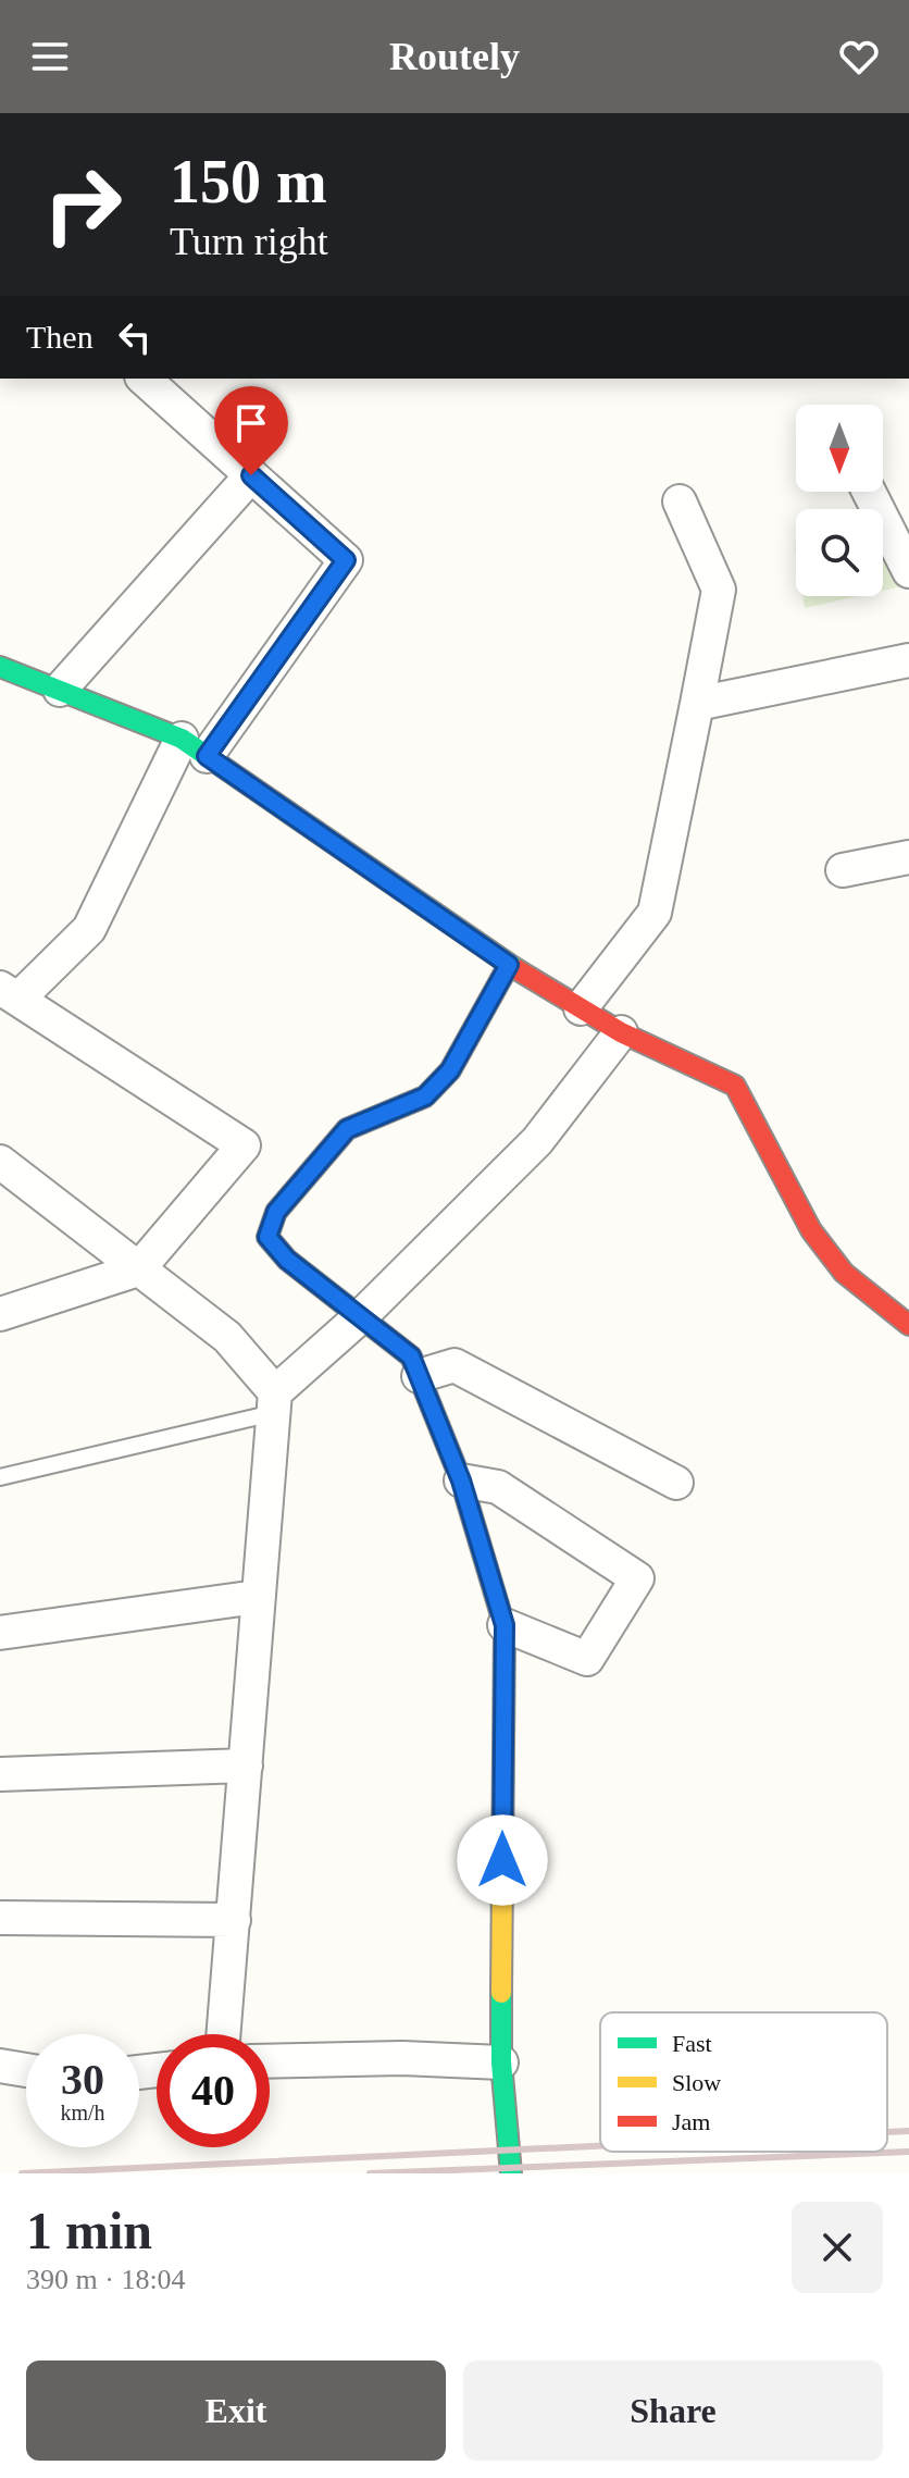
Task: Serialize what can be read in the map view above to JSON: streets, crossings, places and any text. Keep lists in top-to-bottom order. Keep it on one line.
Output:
{"legend":["Fast","Slow","Jam"],"north":"bottom","page":{"header":"Routely","turn":["150 m","Turn right"],"then":"Then","speed":"30 km/h","limit":"40","heading":["1 min","390 m · 18:04"],"buttons":["Exit","Share"]}}
